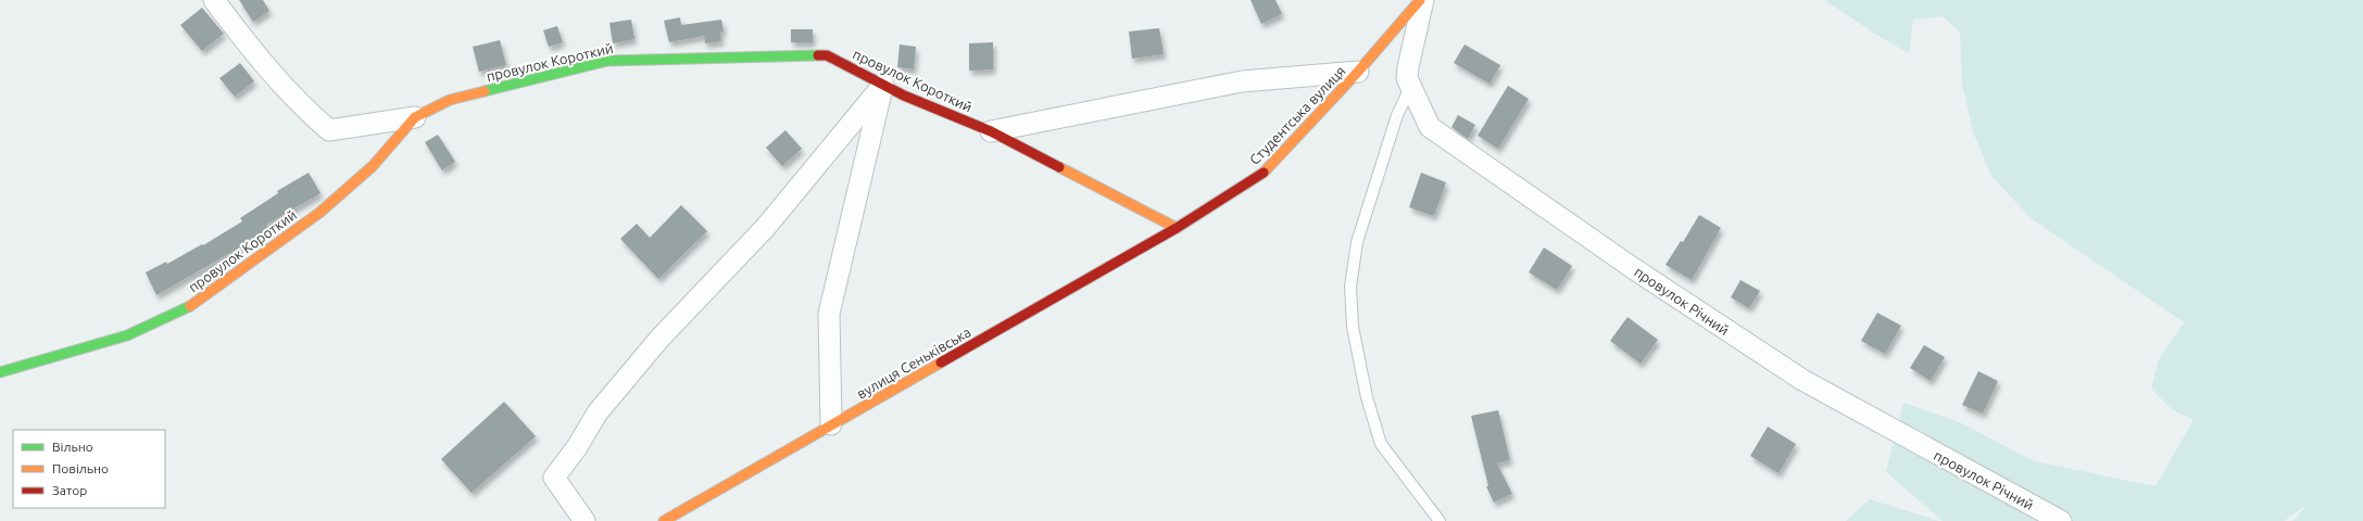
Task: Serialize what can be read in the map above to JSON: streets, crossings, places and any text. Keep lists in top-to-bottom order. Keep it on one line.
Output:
{"streets":{"street":["провулок Короткий","Студентська вулиця","провулок Рiчний","вулиця Сенькiвська"]},"crossings":[["провулок Короткий","Студентська вулиця"],["провулок Короткий","вулиця Сенькiвська"],["Студентська вулиця","провулок Рiчний"],["Студентська вулиця","вулиця Сенькiвська"]],"legend":["Вільно","Повільно","Затор"]}
